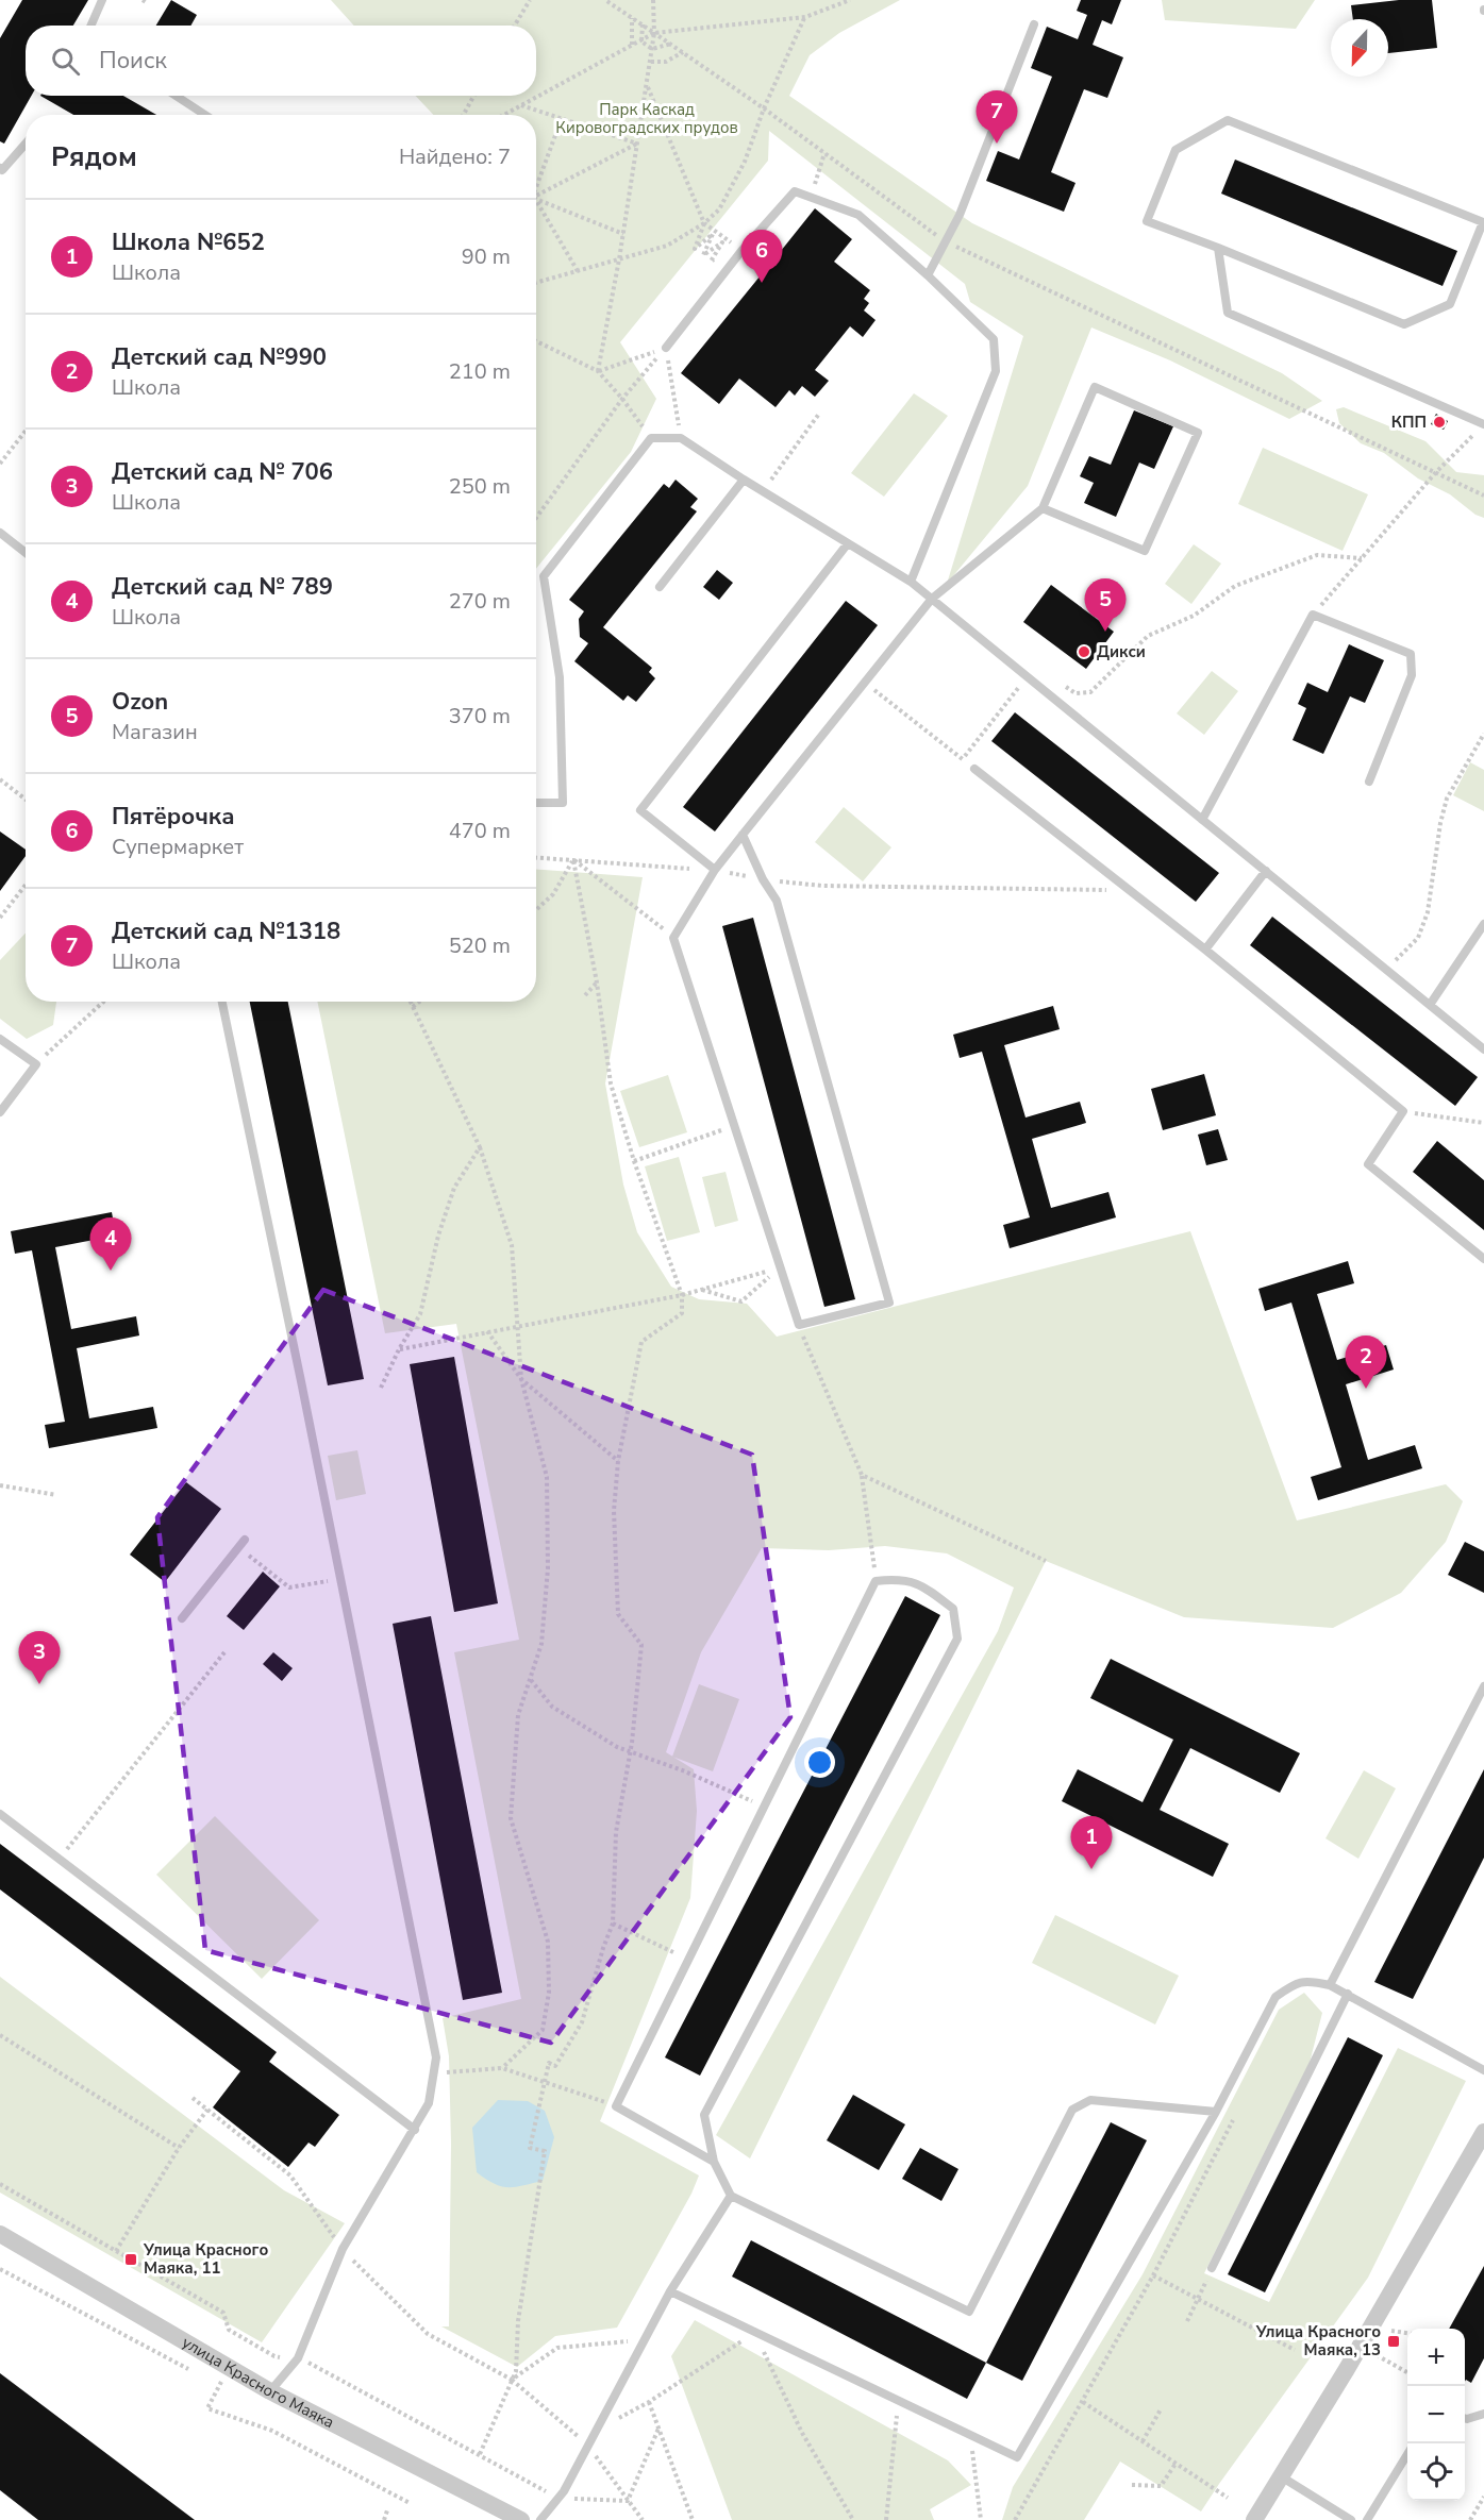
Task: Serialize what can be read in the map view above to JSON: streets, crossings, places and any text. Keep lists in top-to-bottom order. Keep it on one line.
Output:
{"streets":{"street":["улица Красного Маяка"]},"parks":["Парк Каскад Кировоградских прудов"],"places":{"other":["КПП","Дикси"],"transit":["Улица Красного Маяка, 11","Улица Красного Маяка, 13"]},"north":"bottom","page":{"search":"Поиск","pins":["7","6","5","4","2","3","1"],"heading":["Рядом","Найдено: 7"],"list":[{"mark":"1","name":"Школа №652","note":"Школа","value":"90 m"},{"mark":"2","name":"Детский сад №990","note":"Школа","value":"210 m"},{"mark":"3","name":"Детский сад № 706","note":"Школа","value":"250 m"},{"mark":"4","name":"Детский сад № 789","note":"Школа","value":"270 m"},{"mark":"5","name":"Ozon","note":"Магазин","value":"370 m"},{"mark":"6","name":"Пятёрочка","note":"Супермаркет","value":"470 m"},{"mark":"7","name":"Детский сад №1318","note":"Школа","value":"520 m"}],"map_buttons":["+","−"]}}
